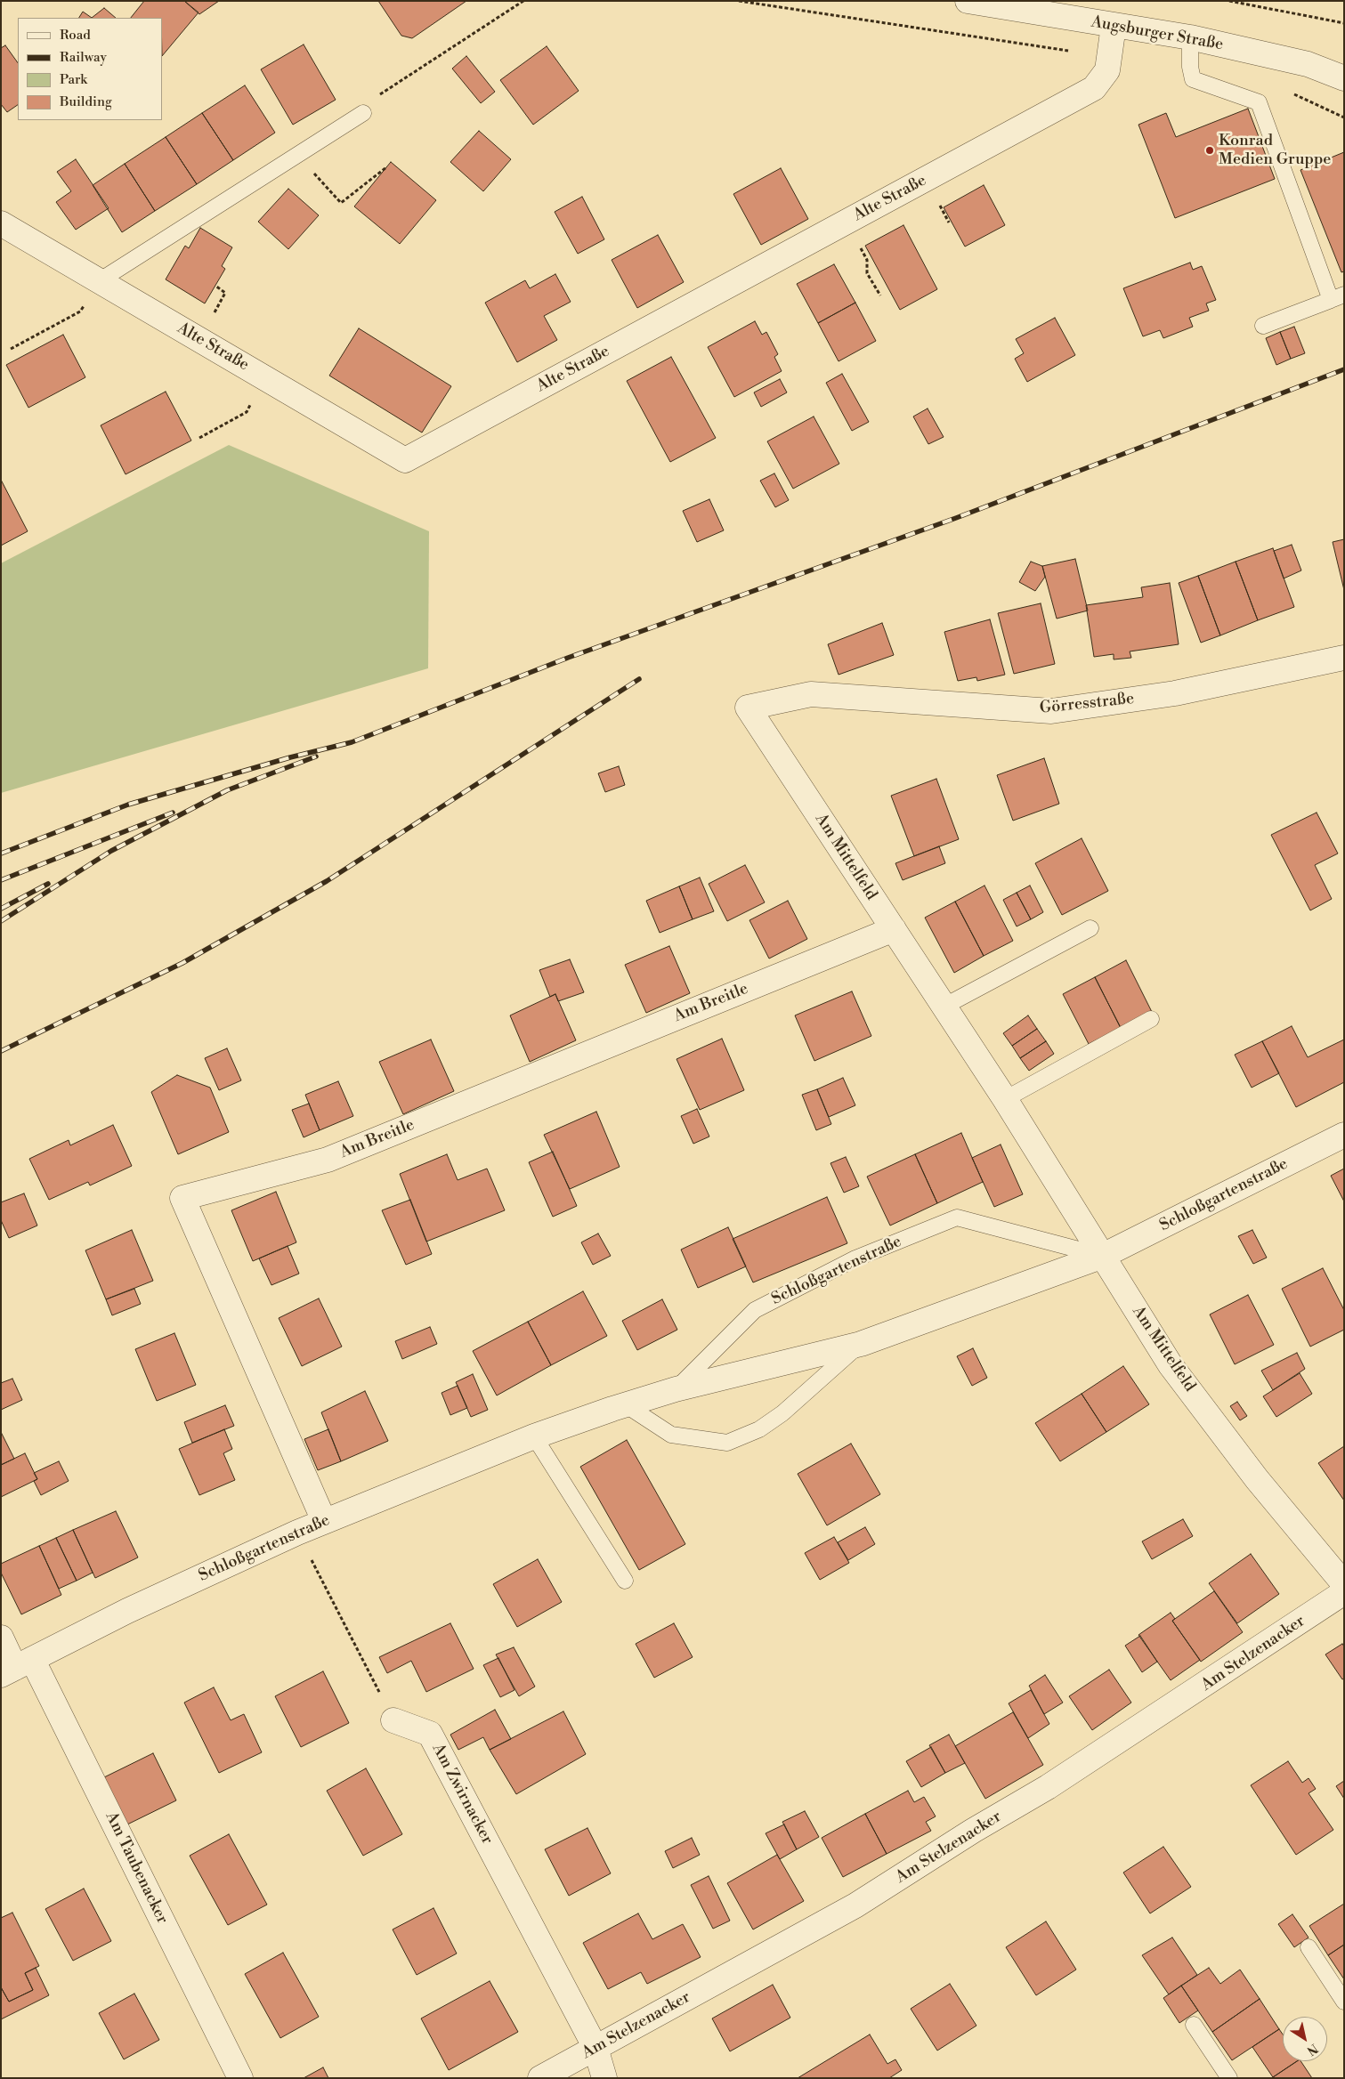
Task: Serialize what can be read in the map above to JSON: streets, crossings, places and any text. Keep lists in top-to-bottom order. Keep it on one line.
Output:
{"streets":{"street":["Augsburger Straße","Alte Straße","Görresstraße","Am Mittelfeld","Am Breitle","Schloßgartenstraße","Am Stelzenacker","Am Zwirnacker","Am Taubenacker"]},"crossings":[["Augsburger Straße","Alte Straße"],["Görresstraße","Am Mittelfeld"],["Am Mittelfeld","Am Breitle"],["Am Mittelfeld","Schloßgartenstraße"],["Am Breitle","Schloßgartenstraße"],["Schloßgartenstraße","Am Taubenacker"],["Am Stelzenacker","Am Zwirnacker"]],"places":["Konrad Medien Gruppe"],"legend":["Road","Railway","Park","Building"],"north":"bottom right"}
